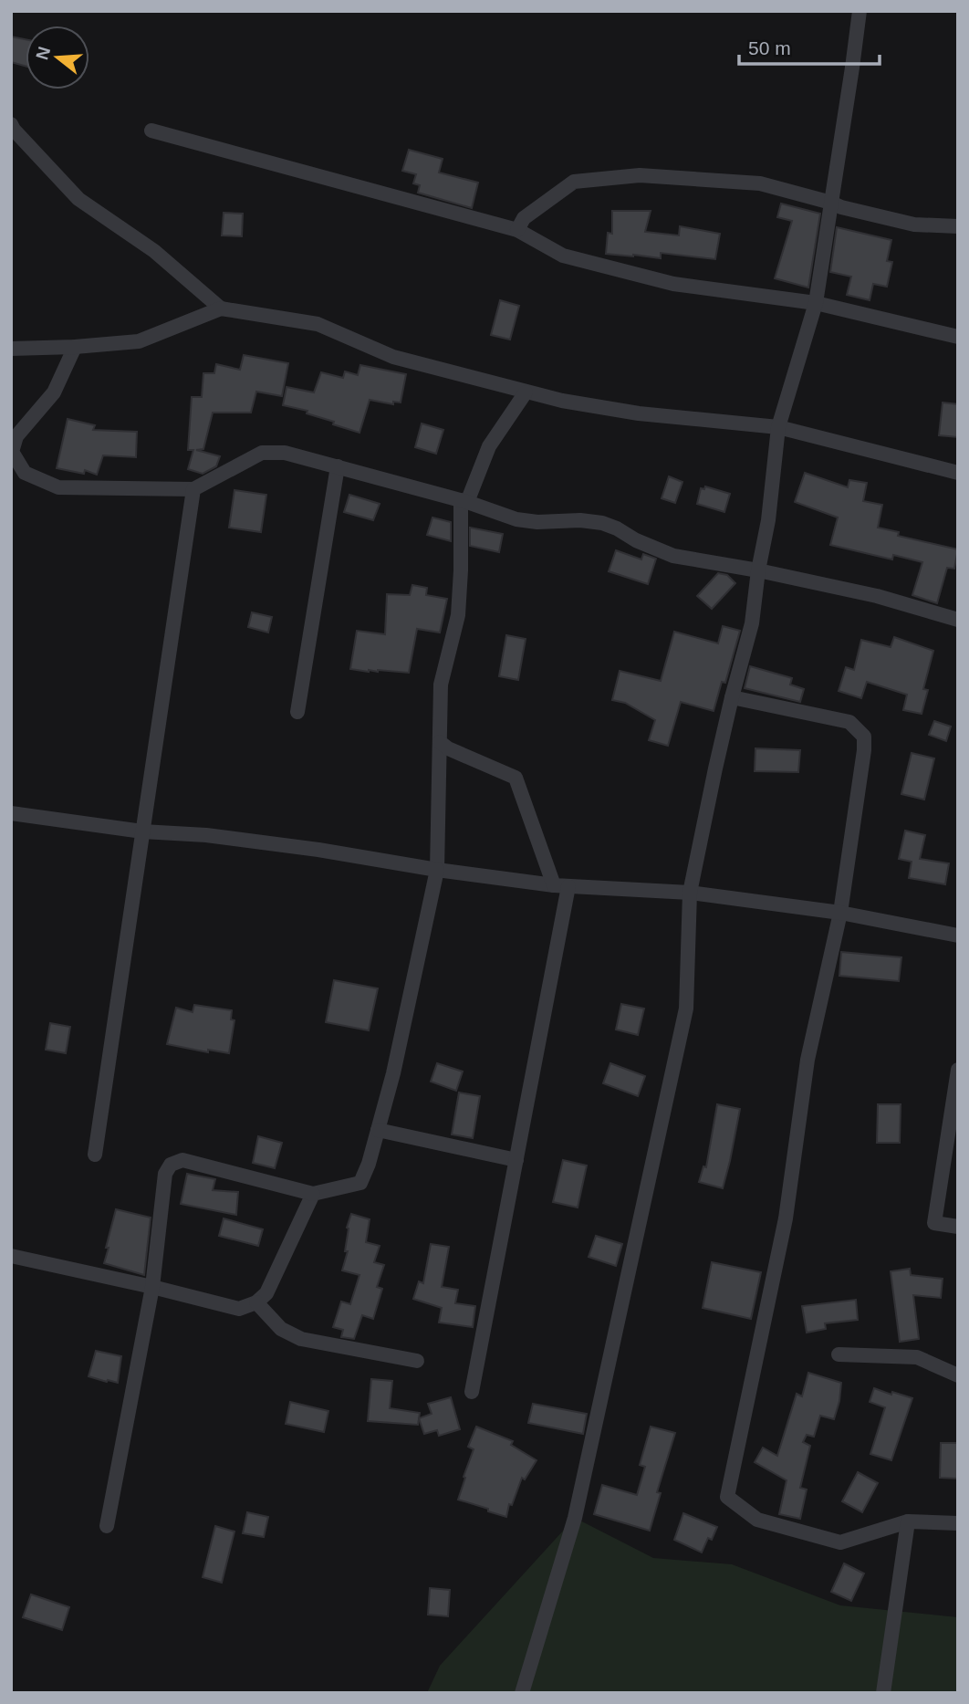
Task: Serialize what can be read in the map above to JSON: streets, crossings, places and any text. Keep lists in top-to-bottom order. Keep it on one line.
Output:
{"scale_bar":"50 m","north":"left"}
